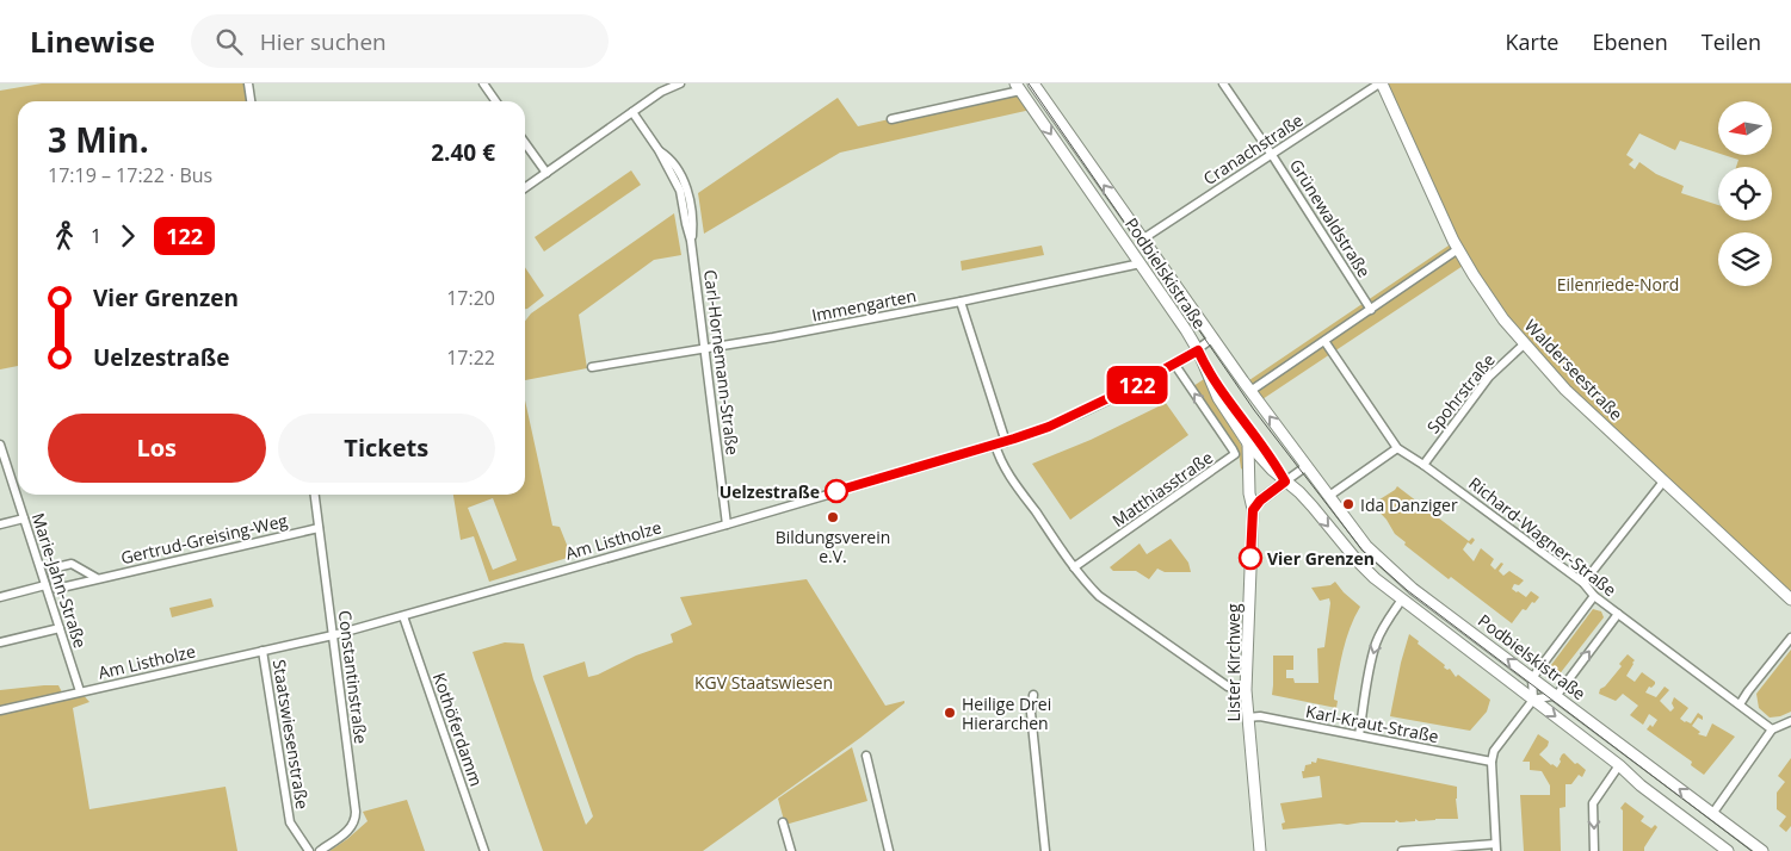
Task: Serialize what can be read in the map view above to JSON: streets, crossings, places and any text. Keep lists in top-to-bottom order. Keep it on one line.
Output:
{"streets":{"main road":["Podbielskistraße","Walderseestraße","Lister Kirchweg"],"street":["Cranachstraße","Grünewaldstraße","Immengarten","Carl-Hornemann-Straße","Spohrstraße","Matthiasstraße","Richard-Wagner-Straße","Gertrud-Greising-Weg","Am Listholze","Marie-Jahn-Straße","Constantinstraße","Karl-Kraut-Straße","Kothöferdamm","Staatswiesenstraße"]},"crossings":[["Cranachstraße","Grünewaldstraße"],["Cranachstraße","Podbielskistraße"],["Cranachstraße","Walderseestraße"],["Podbielskistraße","Immengarten"],["Podbielskistraße","Am Listholze"],["Podbielskistraße","Lister Kirchweg"],["Immengarten","Carl-Hornemann-Straße"],["Carl-Hornemann-Straße","Am Listholze"],["Walderseestraße","Spohrstraße"],["Spohrstraße","Richard-Wagner-Straße"],["Matthiasstraße","Am Listholze"],["Gertrud-Greising-Weg","Constantinstraße"],["Am Listholze","Marie-Jahn-Straße"],["Am Listholze","Constantinstraße"],["Am Listholze","Kothöferdamm"],["Am Listholze","Staatswiesenstraße"],["Lister Kirchweg","Karl-Kraut-Straße"]],"parks":["Eilenriede-Nord","KGV Staatswiesen"],"places":["Uelzestraße","Ida Danziger","Bildungsverein e.V.","Vier Grenzen","Heilige Drei Hierarchen"],"lines":["bus line 122"],"north":"left","page":{"header":"Linewise","search":"Hier suchen","nav":["Karte","Ebenen","Teilen"],"on_map":"122","heading":["3 Min.","17:19 – 17:22 · Bus","2.40 €"],"legs":["1","122"],"list":[{"name":"Vier Grenzen","value":"17:20"},{"name":"Uelzestraße","value":"17:22"}],"buttons":["Los","Tickets"]}}
